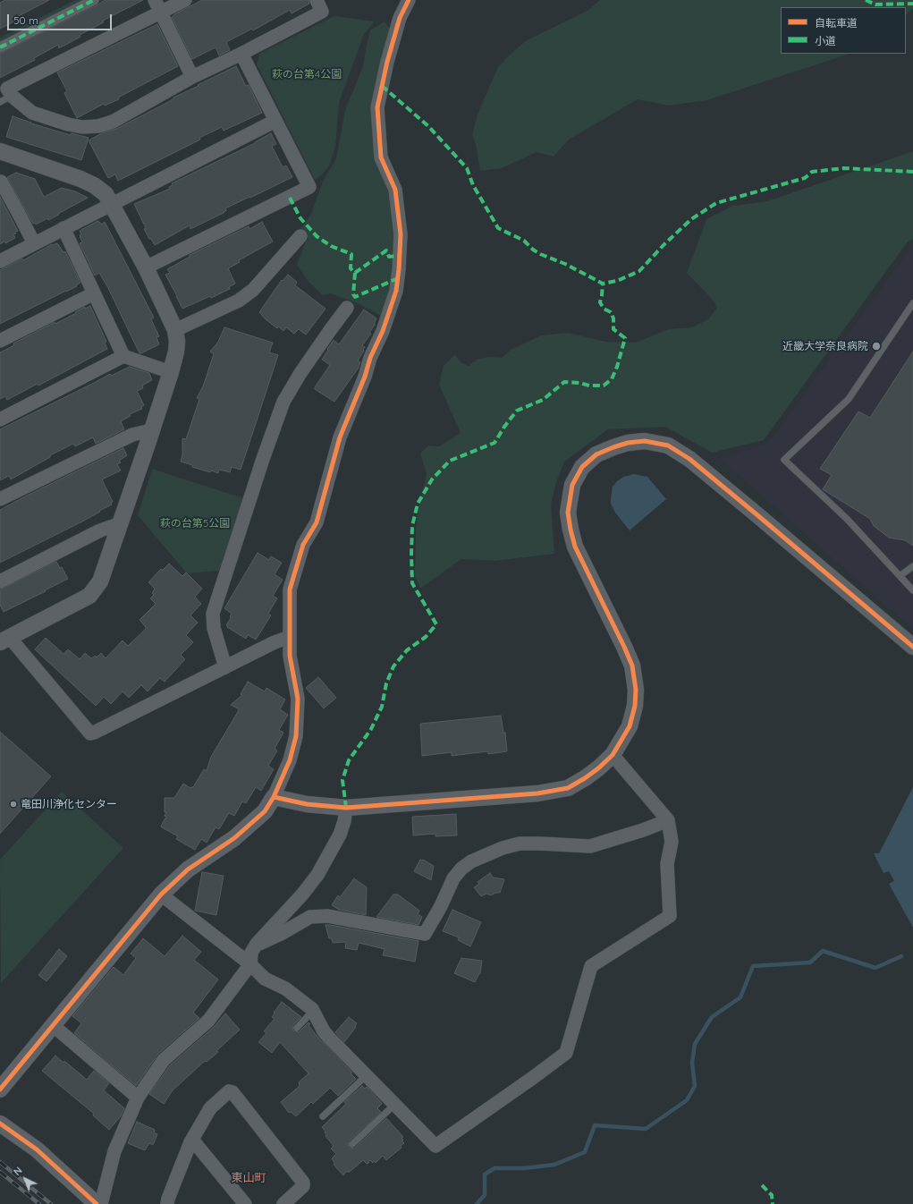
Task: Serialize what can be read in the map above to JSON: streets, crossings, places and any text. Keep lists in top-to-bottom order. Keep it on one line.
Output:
{"districts":["東山町"],"parks":["萩の台第4公園","萩の台第5公園"],"places":["近畿大学奈良病院","竜田川浄化センター"],"legend":["自転車道","小道"],"scale_bar":"50 m","north":"top left"}
